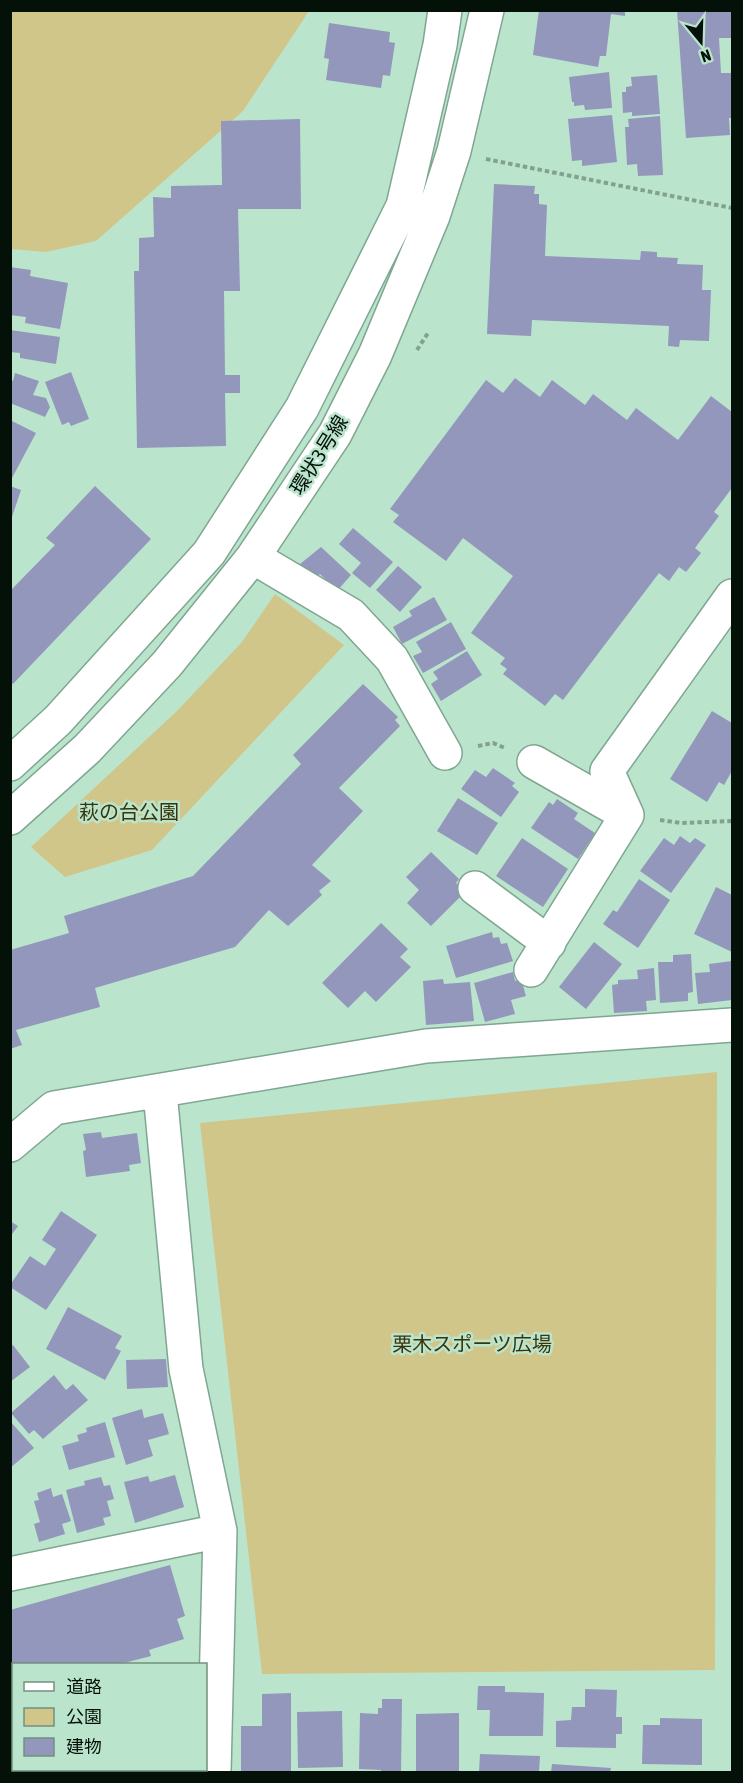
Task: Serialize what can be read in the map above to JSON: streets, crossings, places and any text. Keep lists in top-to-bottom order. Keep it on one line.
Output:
{"streets":{"street":["環状3号線"]},"parks":["萩の台公園","栗木スポーツ広場"],"legend":["道路","公園","建物"],"north":"bottom"}
